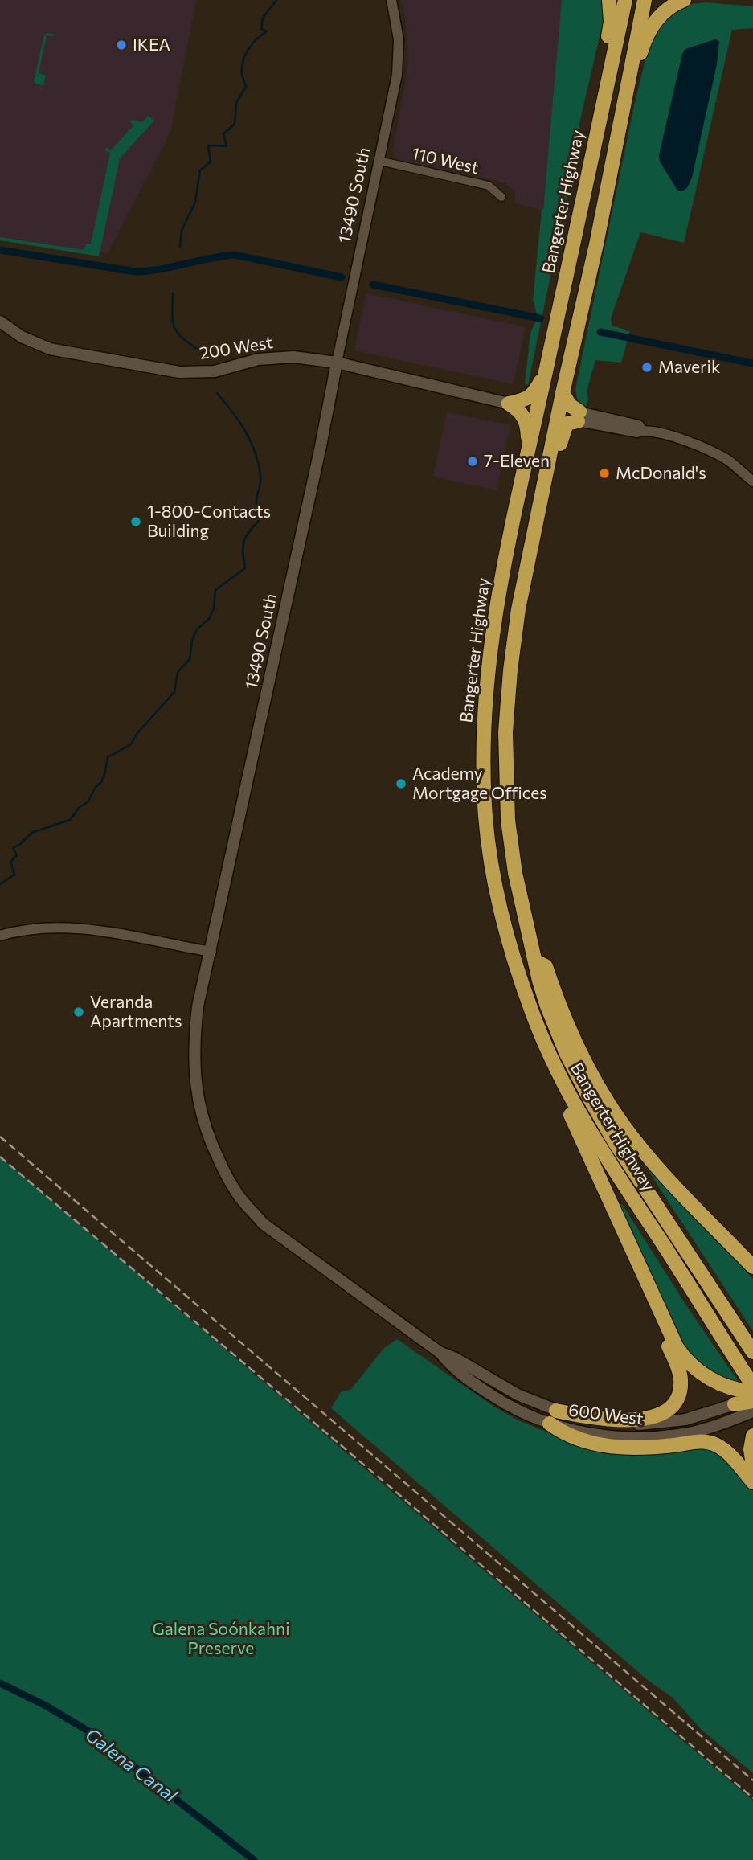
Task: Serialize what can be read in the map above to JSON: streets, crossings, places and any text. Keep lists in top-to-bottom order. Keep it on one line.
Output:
{"streets":{"highway":["Bangerter Highway"],"main road":["13490 South","200 West","600 West"],"street":["110 West"]},"crossings":[["110 West","13490 South"],["13490 South","200 West"],["13490 South","600 West"]],"water":["Galena Canal"],"parks":["Galena Soónkahni Preserve"],"places":["IKEA","Maverik","7-Eleven","McDonald's","1-800-Contacts Building","Academy Mortgage Offices","Veranda Apartments"]}
